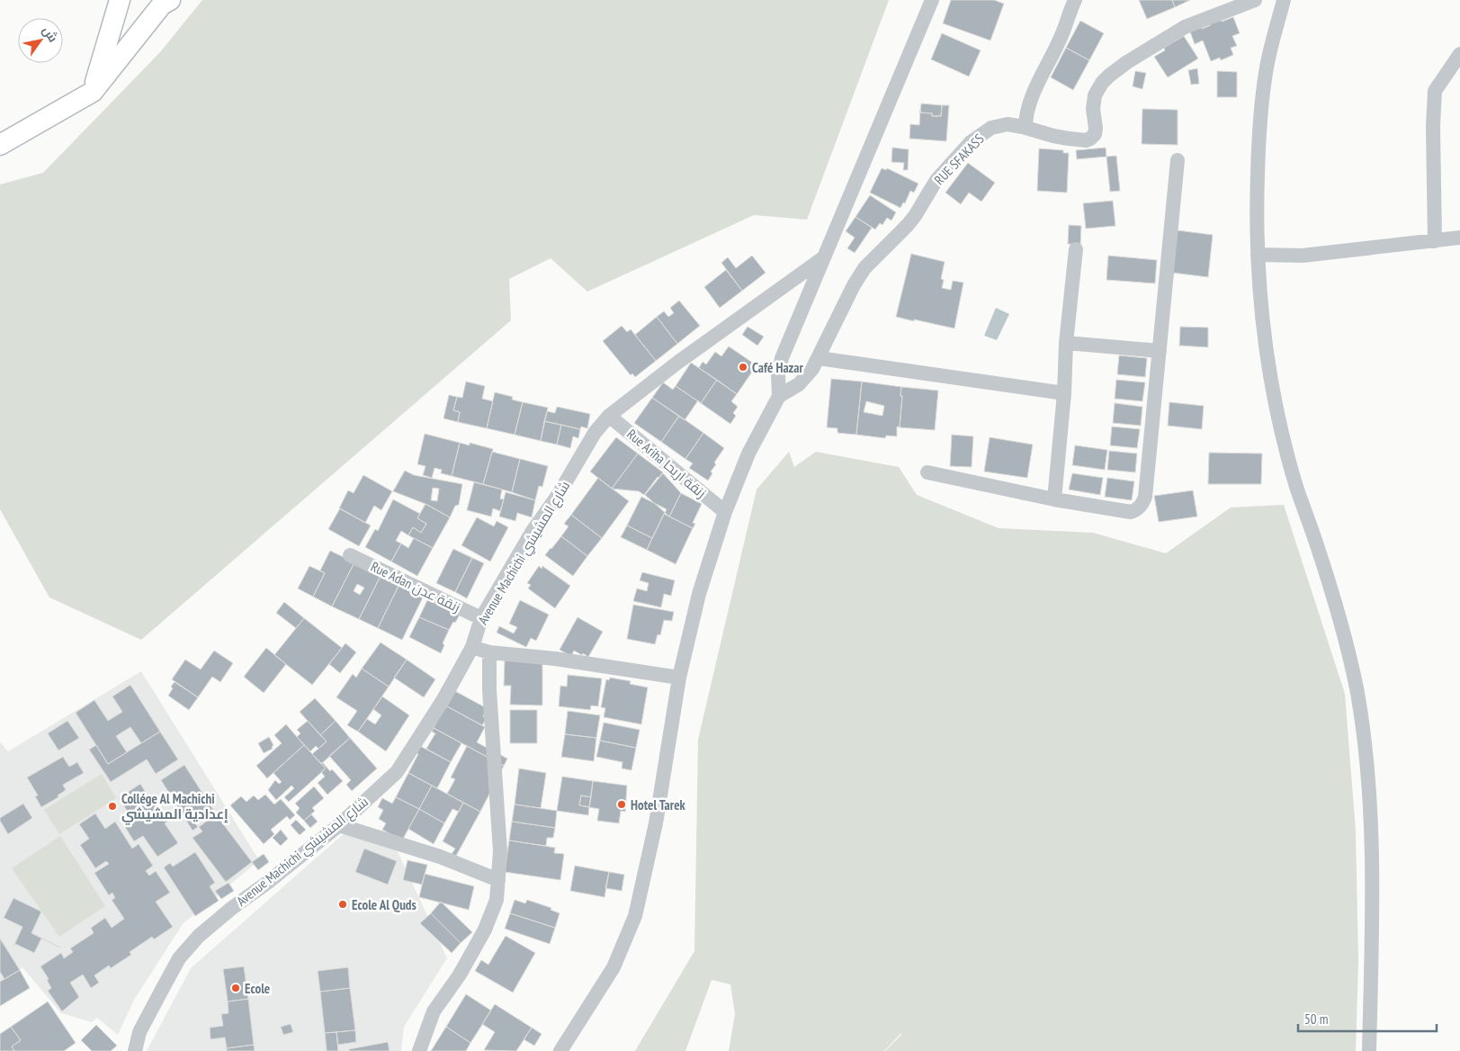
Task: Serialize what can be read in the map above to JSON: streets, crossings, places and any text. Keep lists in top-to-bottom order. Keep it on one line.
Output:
{"streets":{"street":["RUE SFAKASS","Rue Ariha زنقة اريحا","Avenue Machichi شارع المشيشي","Rue Adan زنقة عدن"]},"crossings":[["Rue Ariha زنقة اريحا","Avenue Machichi شارع المشيشي"],["Avenue Machichi شارع المشيشي","Rue Adan زنقة عدن"]],"places":["Café Hazar","Hotel Tarek","Collége Al Machichi إعدادية المشيشي","Ecole Al Quds","Ecole"],"scale_bar":"50 m","north":"top right"}
